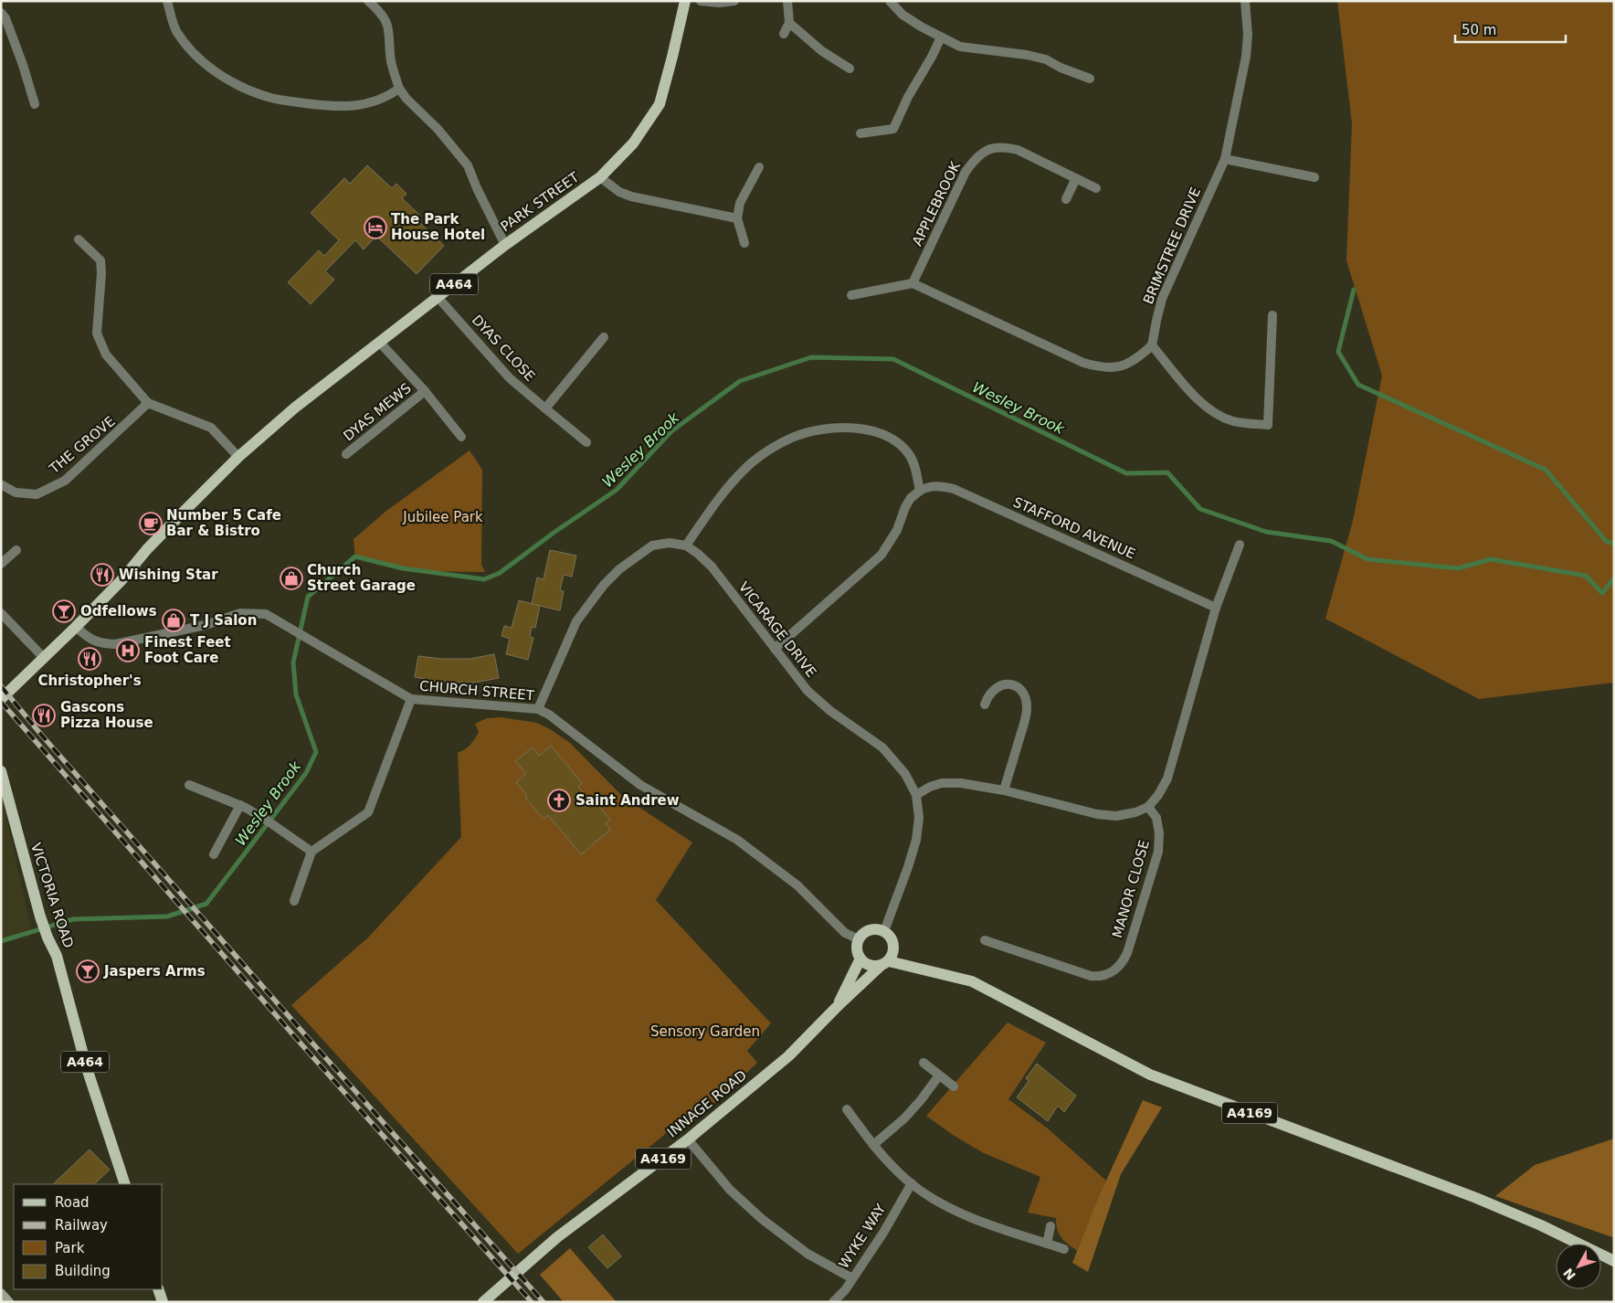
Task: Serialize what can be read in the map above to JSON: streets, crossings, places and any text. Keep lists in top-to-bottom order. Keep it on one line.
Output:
{"streets":{"main road":["PARK STREET","A464","VICTORIA ROAD","INNAGE ROAD","A4169"],"street":["APPLEBROOK","BRIMSTREE DRIVE","DYAS CLOSE","DYAS MEWS","THE GROVE","STAFFORD AVENUE","VICARAGE DRIVE","CHURCH STREET","MANOR CLOSE","WYKE WAY"]},"crossings":[["PARK STREET","A464"],["PARK STREET","DYAS CLOSE"],["A464","CHURCH STREET"],["VICARAGE DRIVE","CHURCH STREET"],["VICARAGE DRIVE","A4169"],["CHURCH STREET","A4169"],["INNAGE ROAD","A4169"]],"water":["Wesley Brook"],"parks":["Jubilee Park","Sensory Garden"],"places":{"hotel":["The Park House Hotel"],"cafe":["Number 5 Cafe Bar & Bistro"],"restaurant":["Wishing Star","Christopher's","Gascons Pizza House"],"shop":["Church Street Garage","T J Salon"],"bar":["Odfellows","Jaspers Arms"],"hospital":["Finest Feet Foot Care"],"church":["Saint Andrew"]},"legend":["Road","Railway","Park","Building"],"scale_bar":"50 m","north":"bottom left"}
